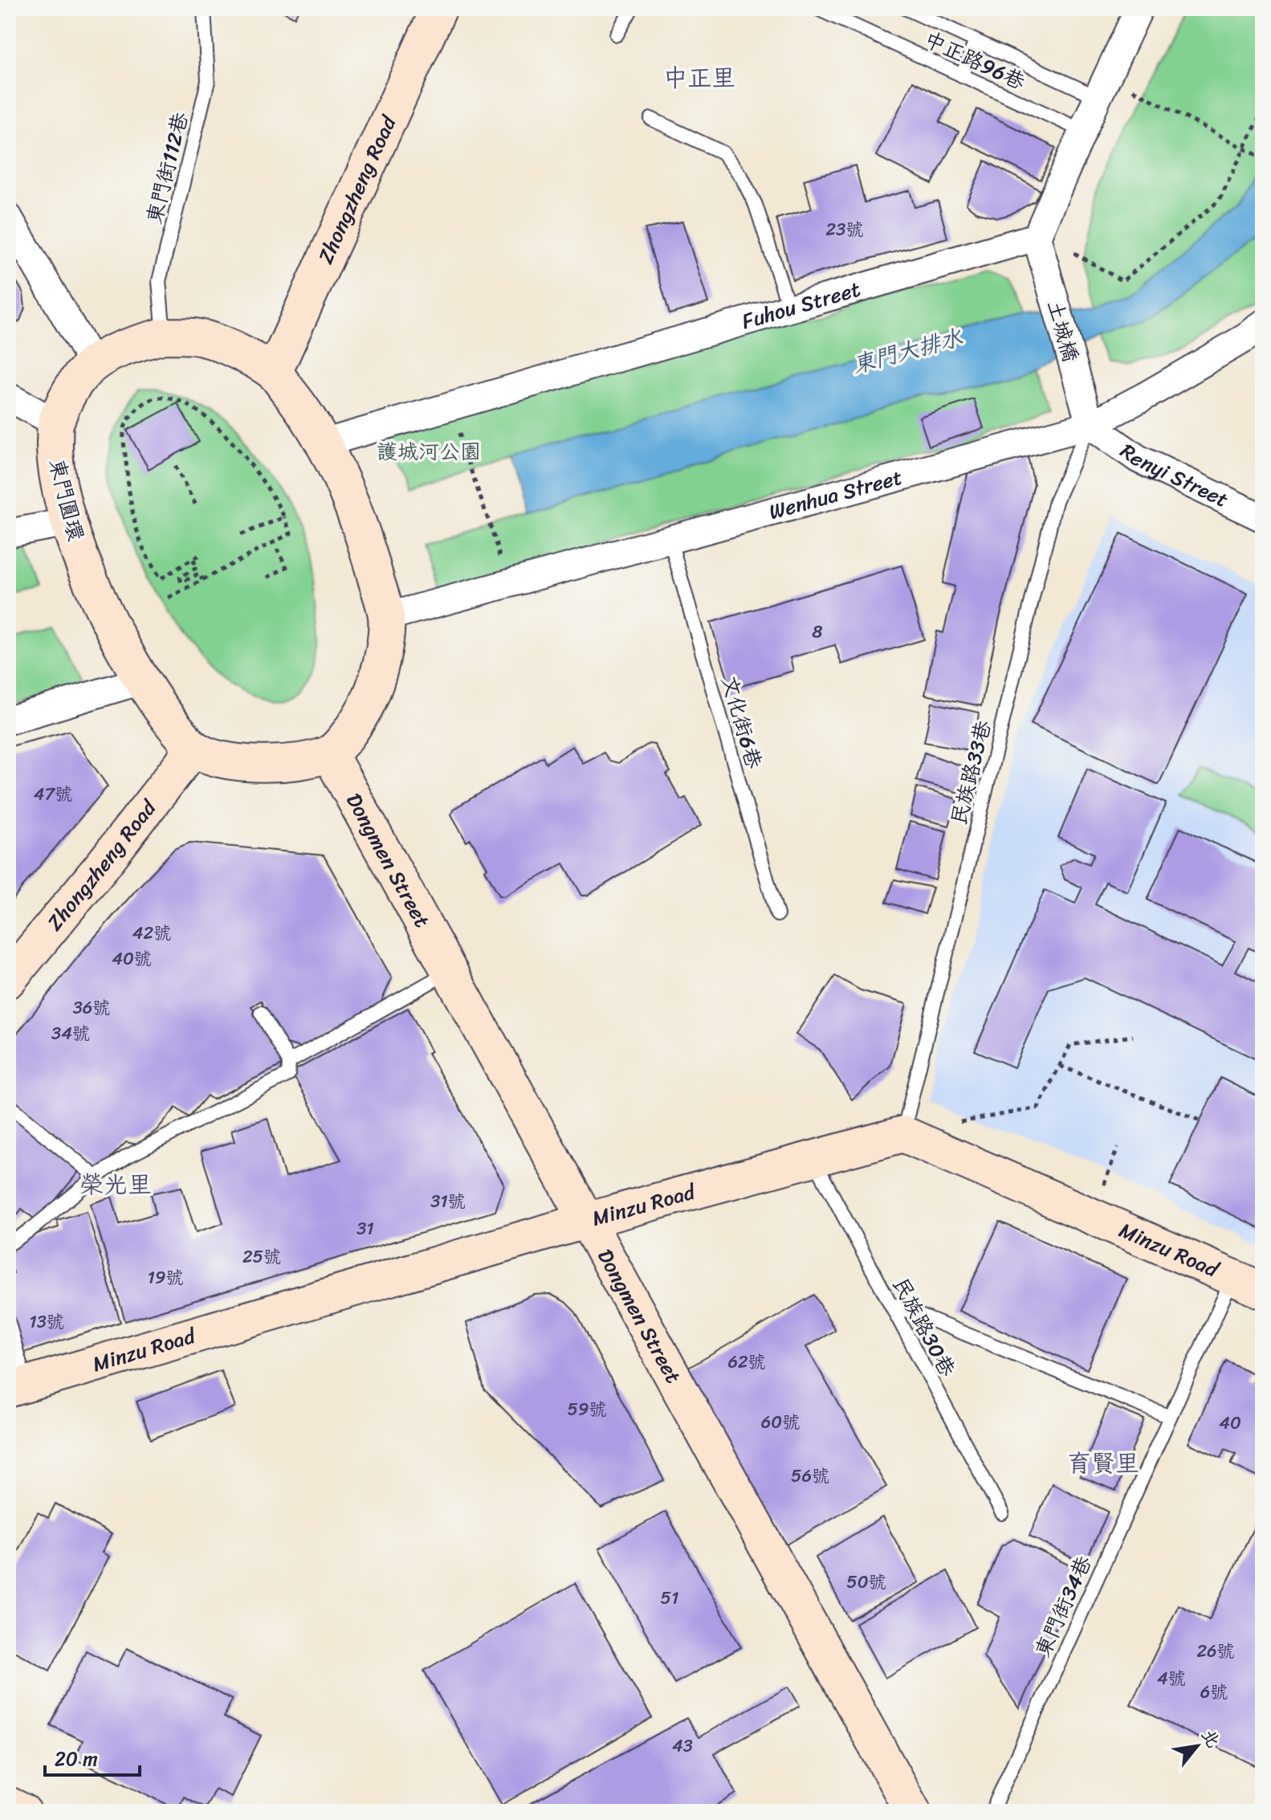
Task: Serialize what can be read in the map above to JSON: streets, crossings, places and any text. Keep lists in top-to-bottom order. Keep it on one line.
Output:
{"streets":{"street":["Zhongzheng Road","Fuhou Street","土城橋","Renyi Street","Wenhua Street","東門圓環","Dongmen Street","Minzu Road"],"lane":["中正路96巷","東門街112巷","文化街6巷","民族路33巷","民族路30巷","東門街34巷"]},"crossings":[["東門街112巷","東門圓環"],["Zhongzheng Road","東門圓環"],["Fuhou Street","土城橋"],["Fuhou Street","東門圓環"],["土城橋","Renyi Street"],["土城橋","Wenhua Street"],["土城橋","民族路33巷"],["Renyi Street","Wenhua Street"],["Renyi Street","民族路33巷"],["Wenhua Street","東門圓環"],["Wenhua Street","文化街6巷"],["Wenhua Street","民族路33巷"],["東門圓環","Dongmen Street"],["民族路33巷","Minzu Road"],["Dongmen Street","Minzu Road"],["Minzu Road","民族路30巷"],["Minzu Road","東門街34巷"]],"districts":["中正里","榮光里","育賢里"],"water":["東門大排水"],"parks":["護城河公園"],"house_numbers":["23號","8","47號","42號","40號","36號","34號","31號","31","25號","19號","13號","62號","59號","60號","40","56號","50號","51","26號","4號","6號","43"],"scale_bar":"20 m","north":"top right"}
